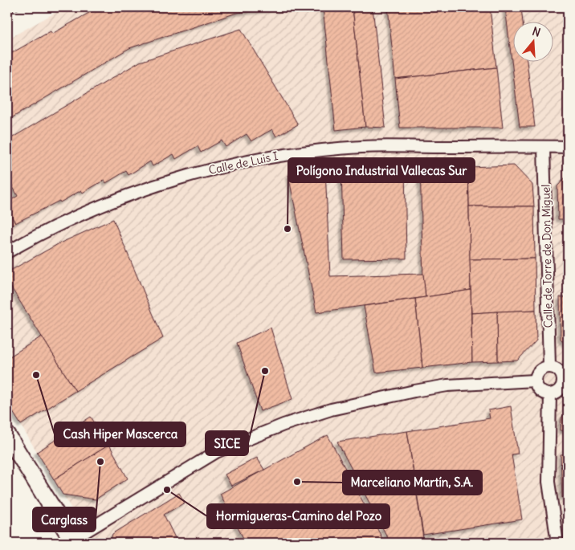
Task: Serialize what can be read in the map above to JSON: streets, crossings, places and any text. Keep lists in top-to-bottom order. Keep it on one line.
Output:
{"streets":{"street":["Calle de Luis I","Calle de Torre de Don Miguel"]},"crossings":[["Calle de Luis I","Calle de Torre de Don Miguel"]],"places":["Polígono Industrial Vallecas Sur","SICE","Cash Hiper Mascerca","Carglass","Marceliano Martín, S.A.","Hormigueras-Camino del Pozo"],"north":"top"}
